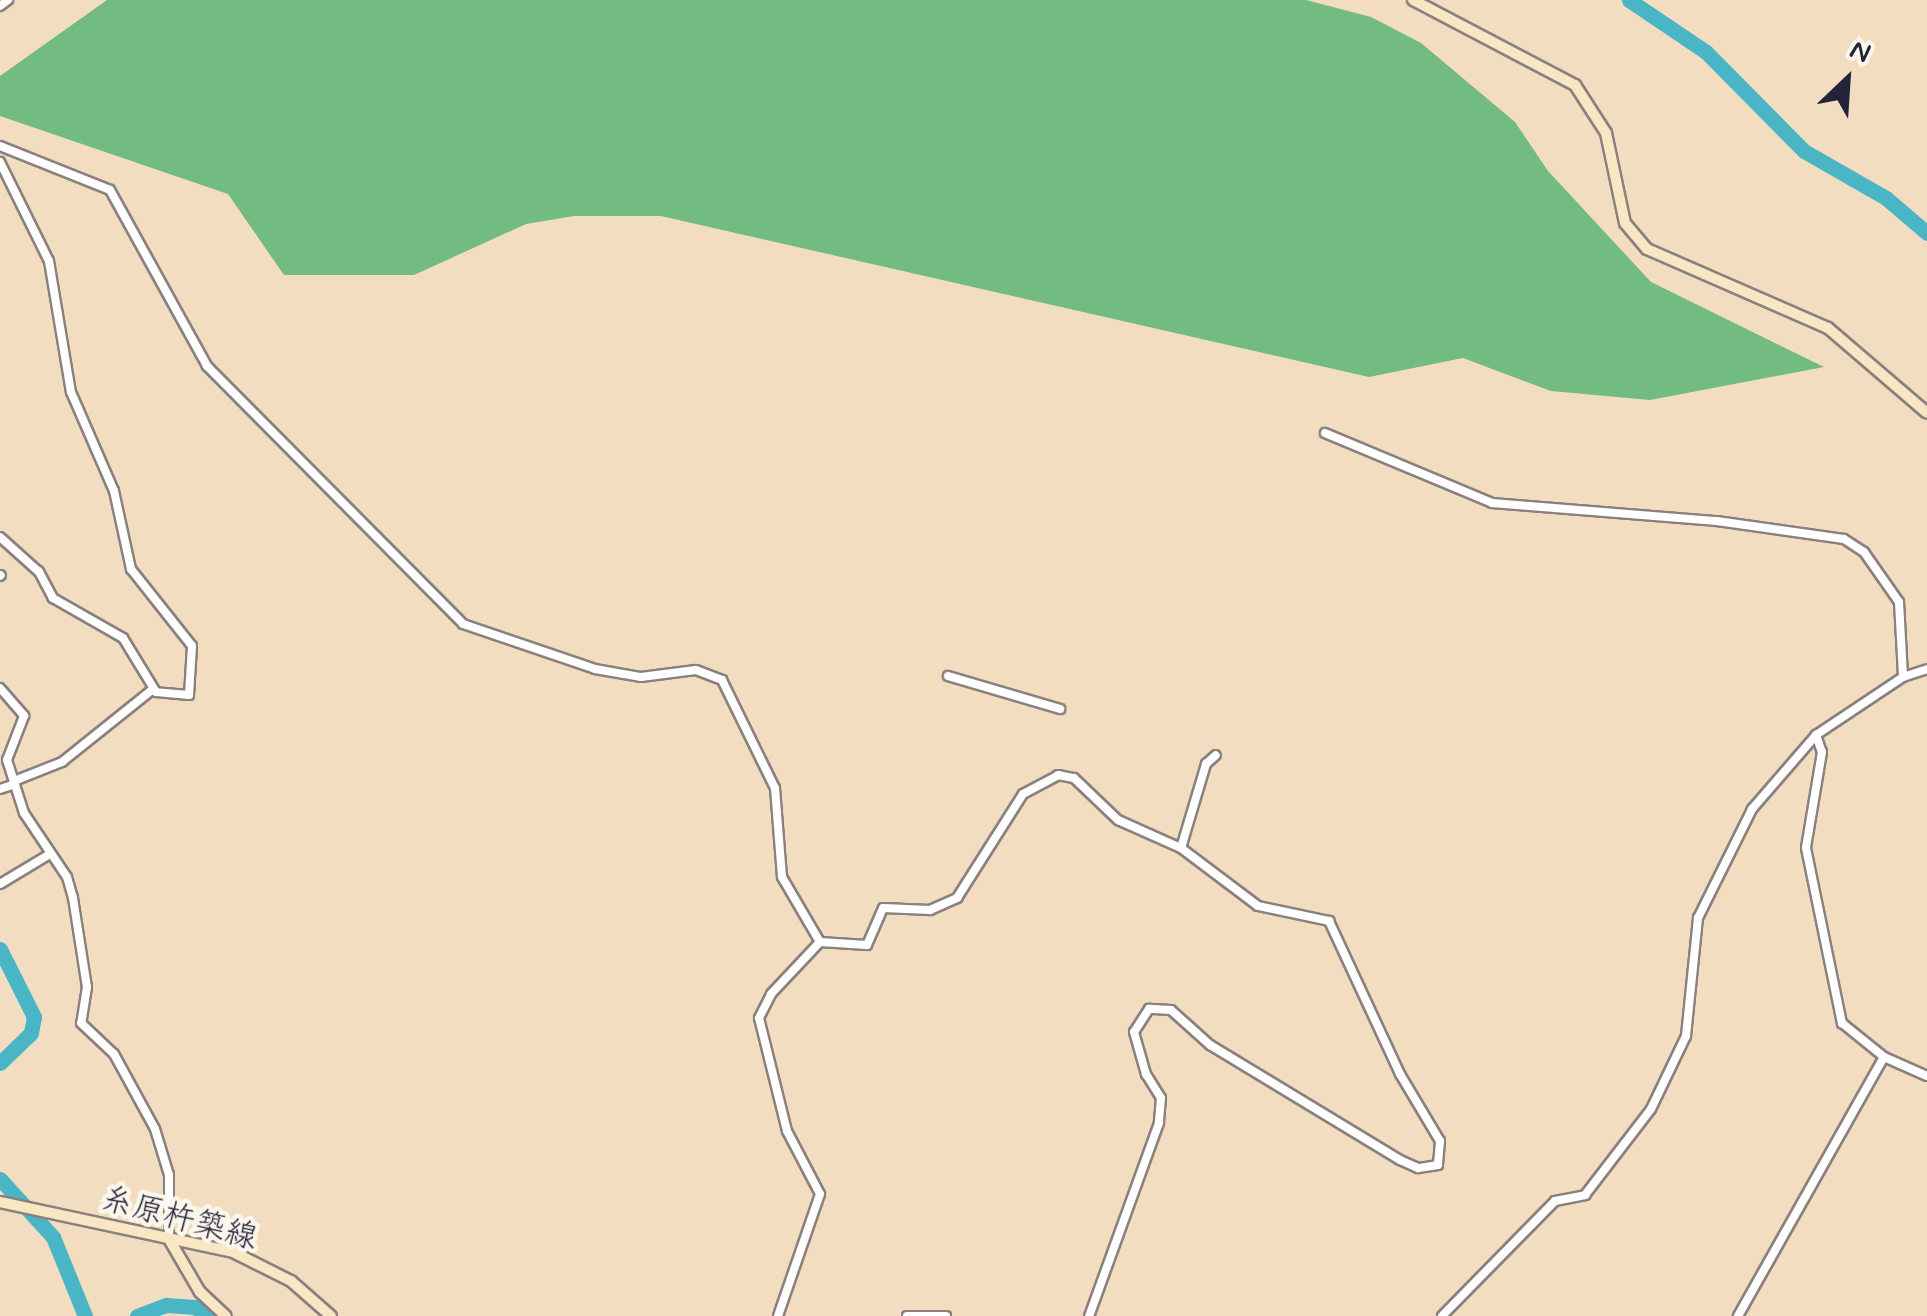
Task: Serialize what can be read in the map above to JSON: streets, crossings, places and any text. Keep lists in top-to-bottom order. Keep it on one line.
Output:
{"streets":{"street":["糸原杵築線"]},"north":"top right"}
